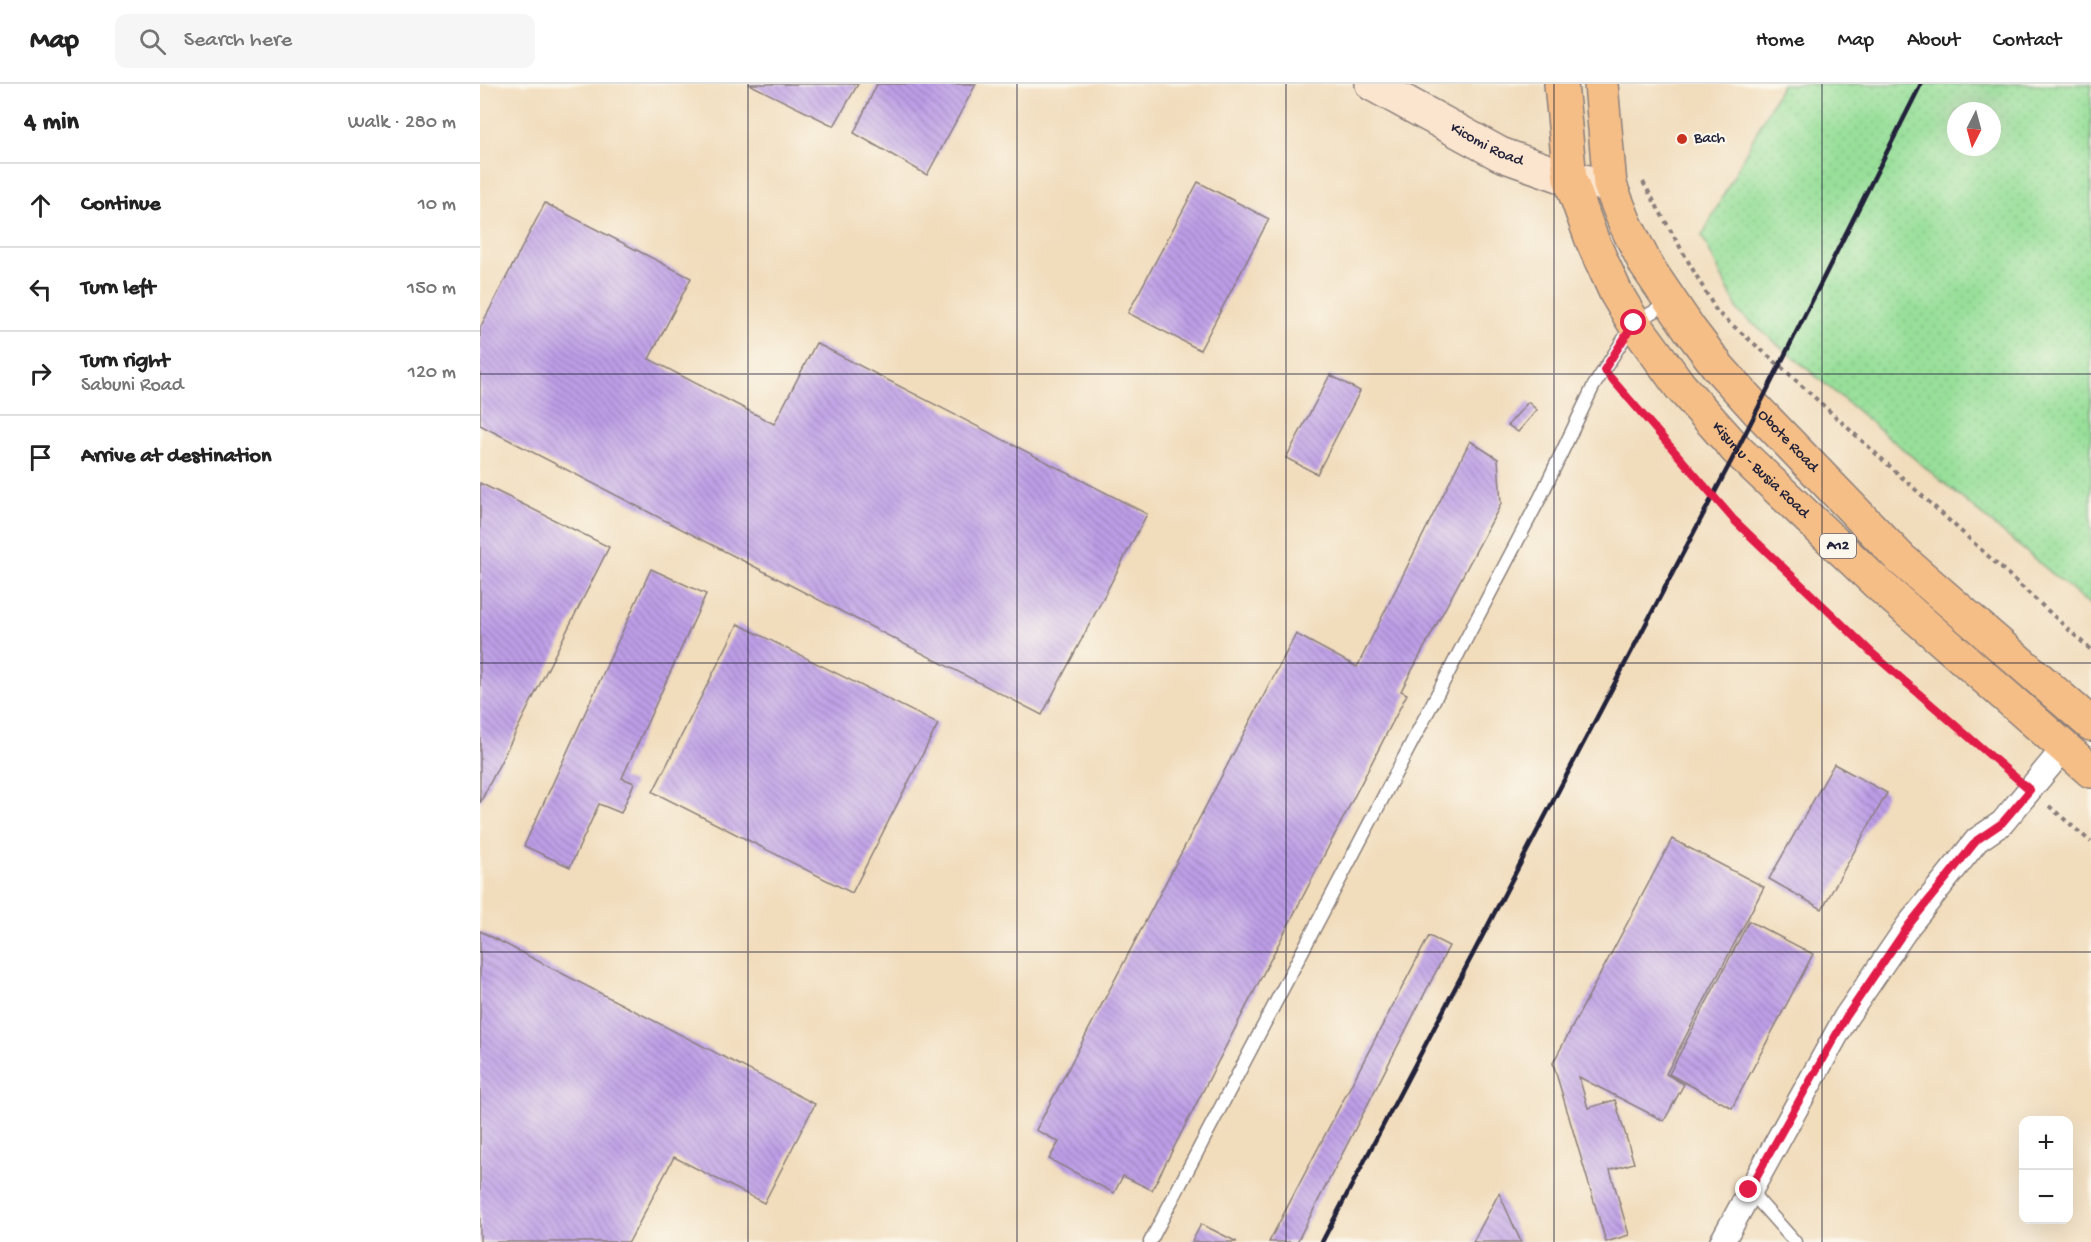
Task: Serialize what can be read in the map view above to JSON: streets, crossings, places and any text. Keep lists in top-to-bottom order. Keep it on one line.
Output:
{"streets":{"highway":["Obote Road","Kisumu - Busia Road","A12"],"main road":["Kicomi Road"]},"crossings":[["Kicomi Road","Obote Road"],["Kicomi Road","A12"],["Kisumu - Busia Road","A12"]],"places":["Bach"],"north":"bottom","page":{"header":"Map","search":"Search here","nav":["Home","Map","About","Contact"],"heading":["4 min","Walk · 280 m"],"list":[["Continue","10 m"],["Turn left","150 m"],["Turn right","Sabuni Road","120 m"],"Arrive at destination"],"map_buttons":["+","−"]}}
